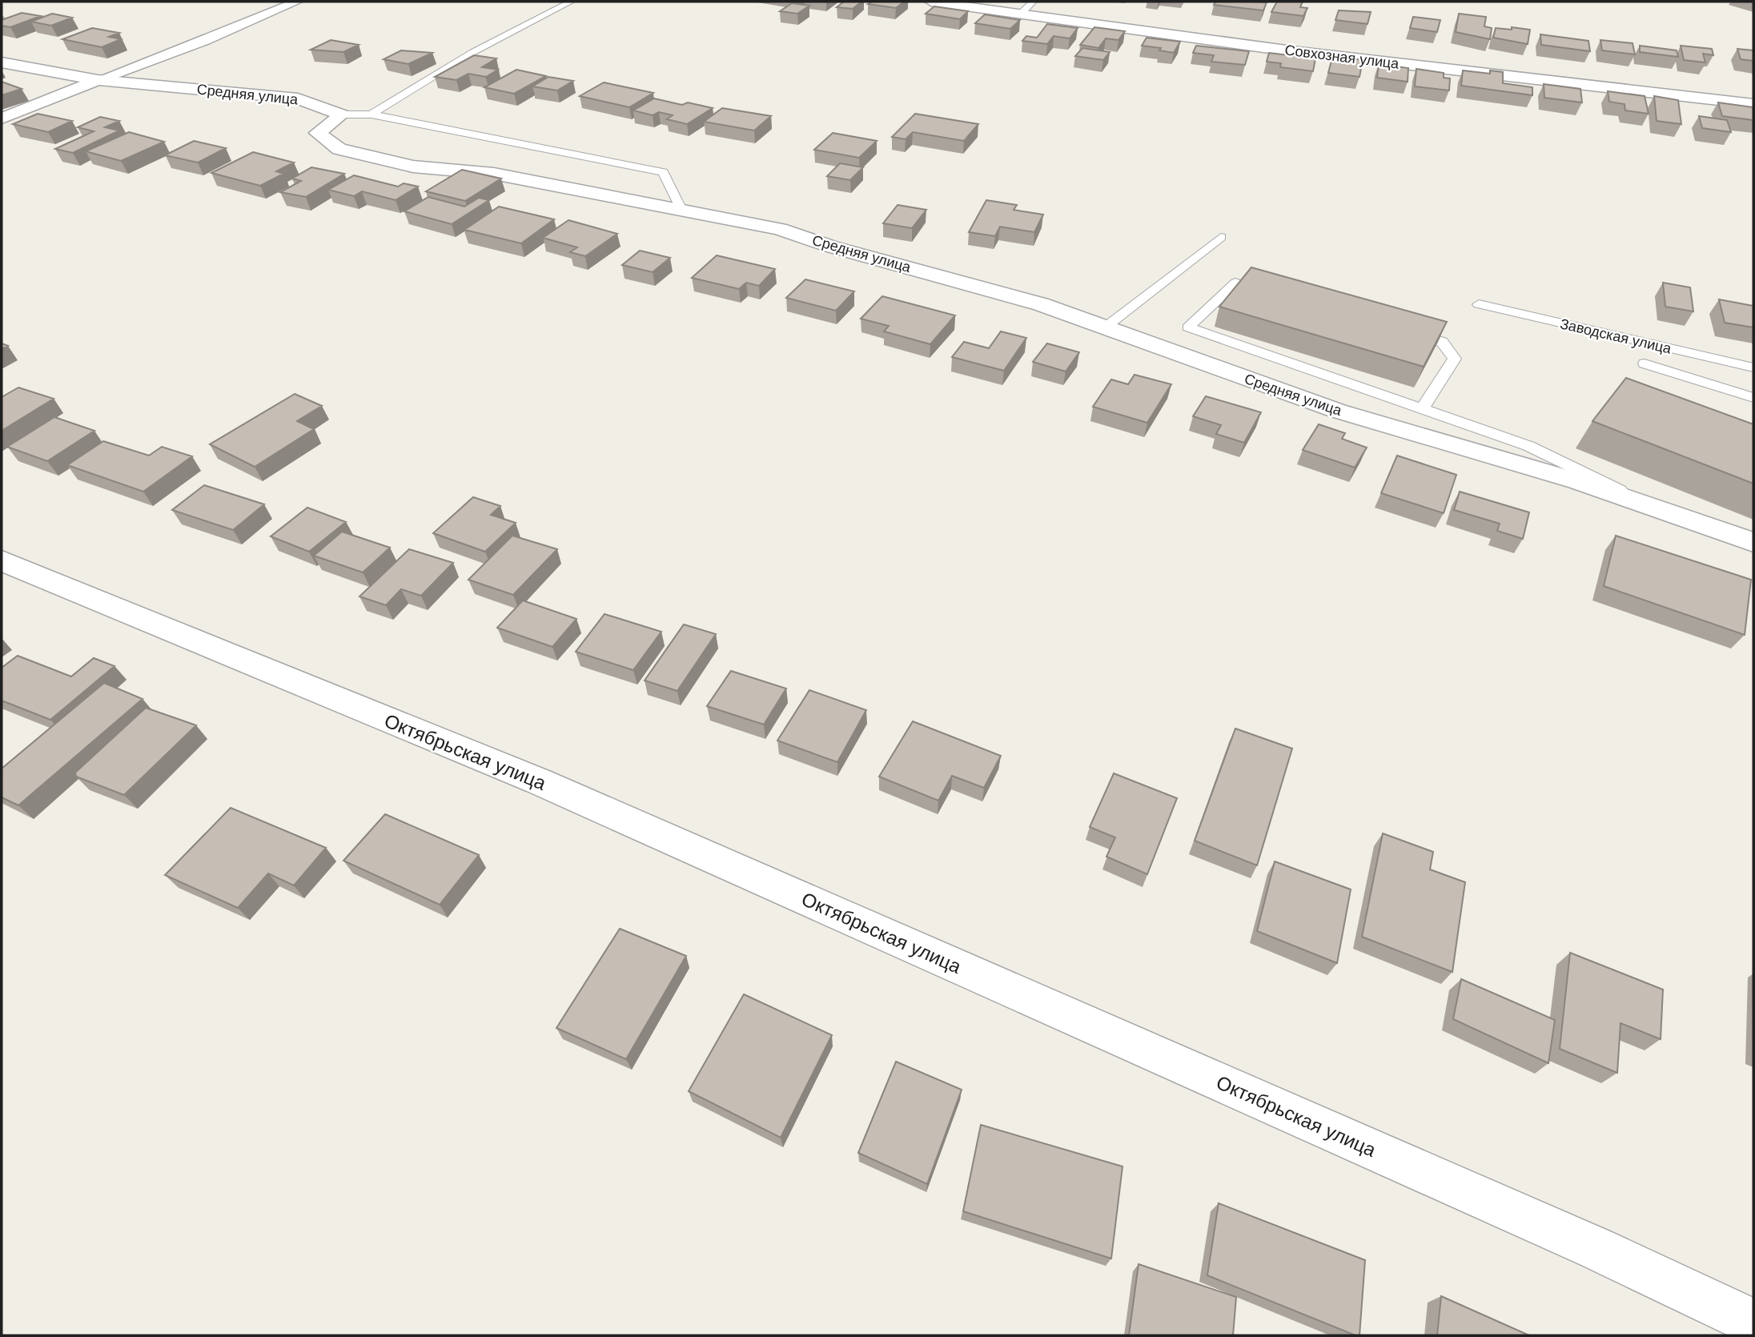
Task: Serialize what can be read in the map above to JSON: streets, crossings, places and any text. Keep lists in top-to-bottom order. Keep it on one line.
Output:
{"streets":{"street":["Совхозная улица","Средняя улица","Октябрьская улица"],"lane":["Заводская улица"]}}
